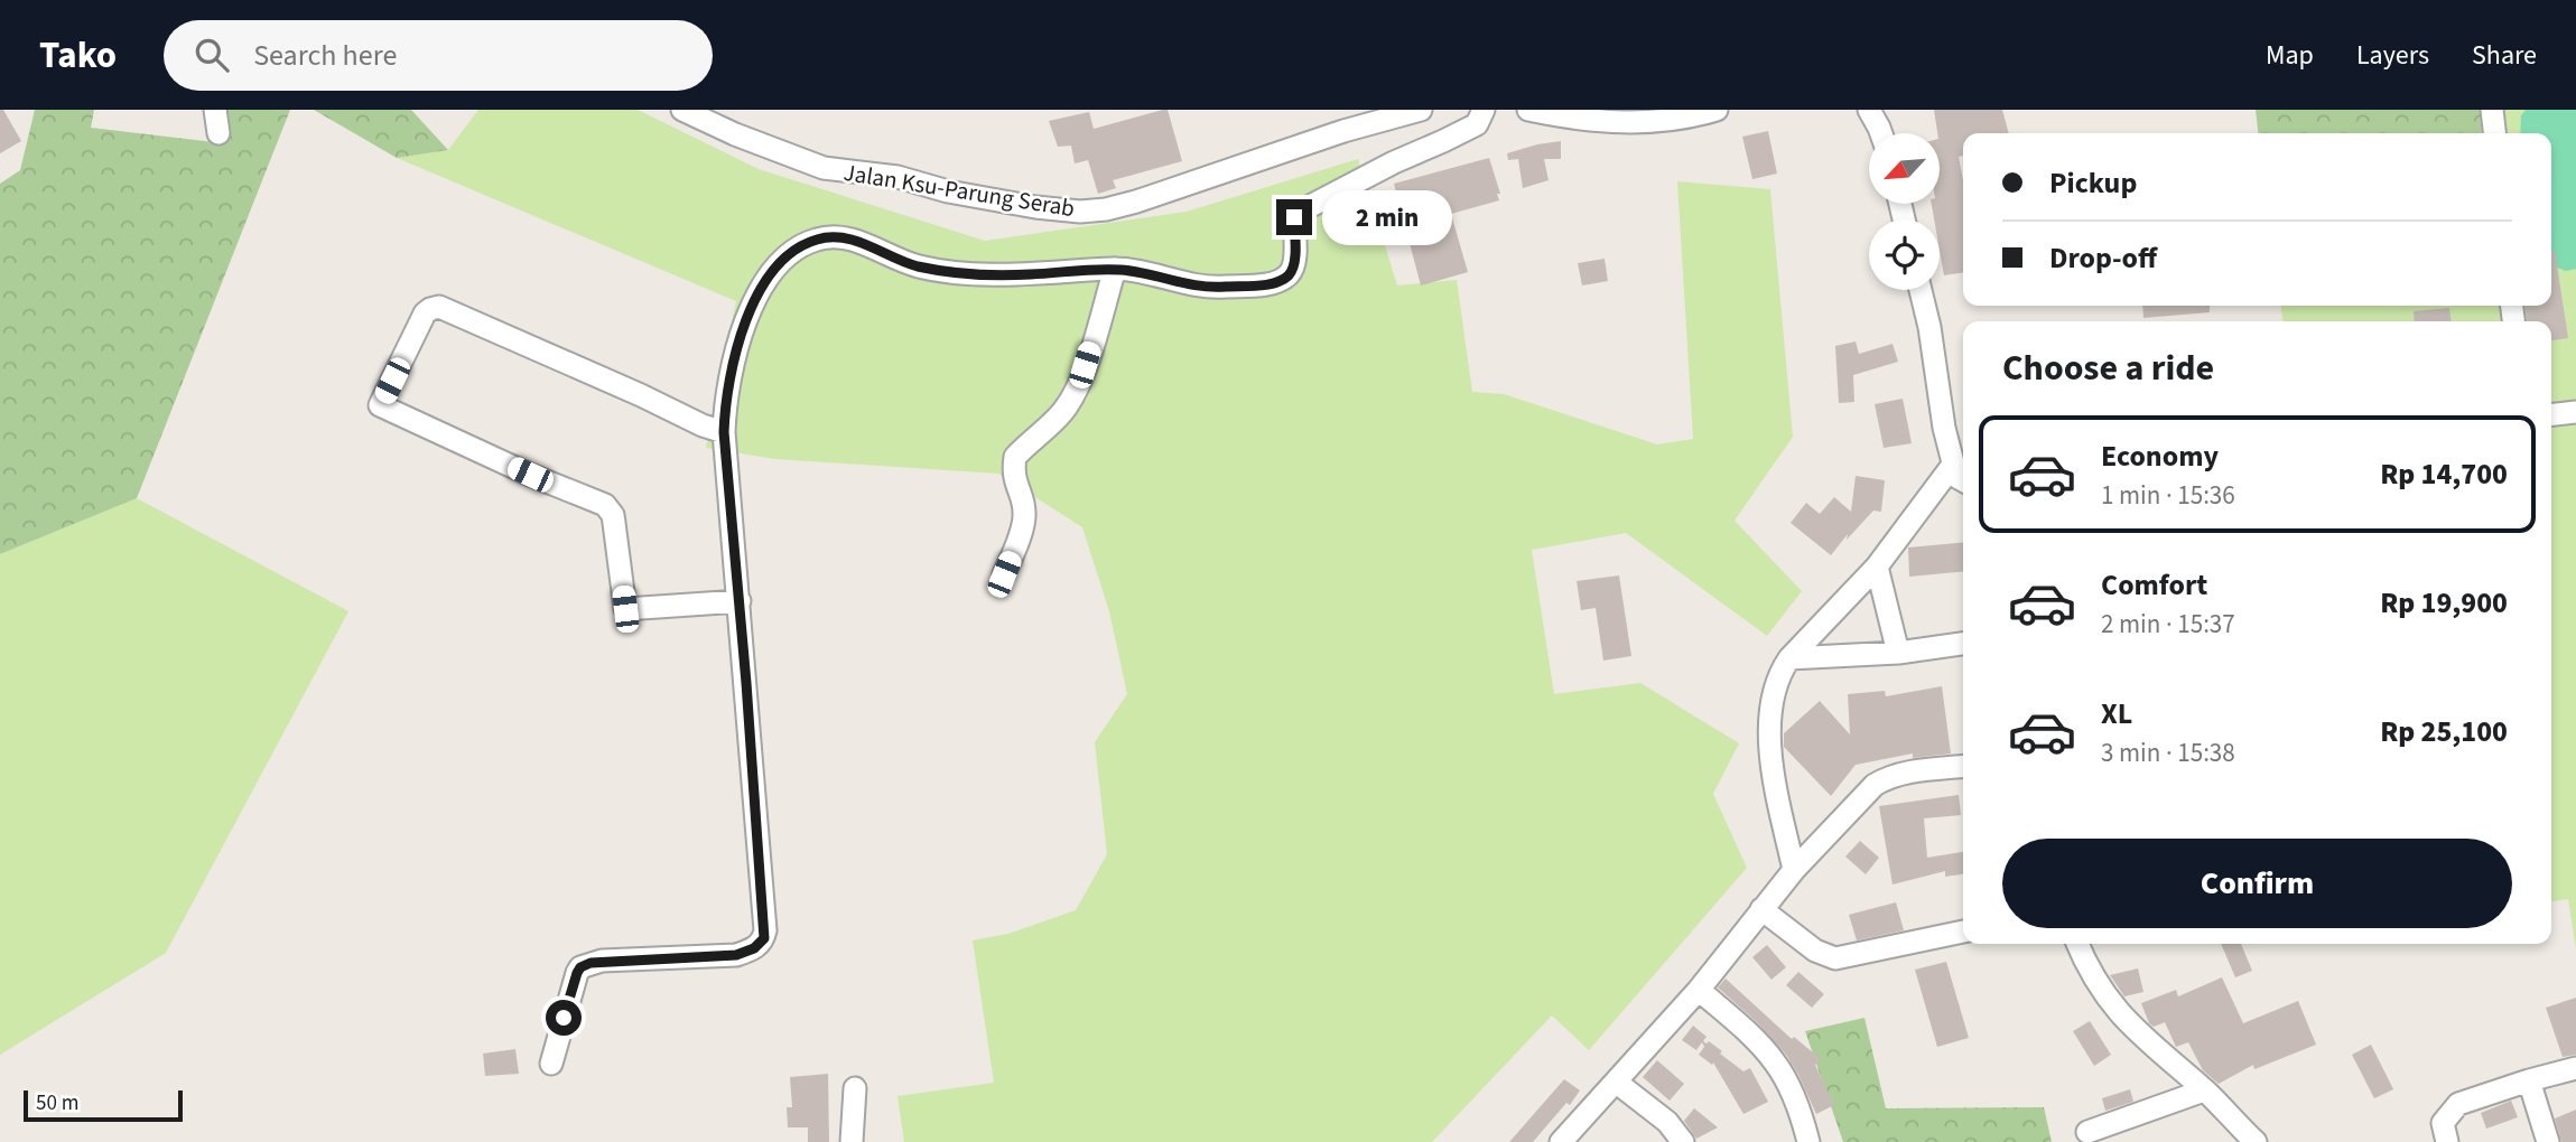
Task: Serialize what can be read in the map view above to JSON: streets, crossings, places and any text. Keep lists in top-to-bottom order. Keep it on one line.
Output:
{"streets":{"street":["Jalan Ksu-Parung Serab"]},"scale_bar":"50 m","north":"bottom left","page":{"header":"Tako","search":"Search here","nav":["Map","Layers","Share"],"banner":["Pickup","Drop-off"],"bubble":"2 min","heading":"Choose a ride","list":[{"name":"Economy","note":"1 min · 15:36","value":"Rp 14,700"},{"name":"Comfort","note":"2 min · 15:37","value":"Rp 19,900"},{"name":"XL","note":"3 min · 15:38","value":"Rp 25,100"}],"buttons":"Confirm","scale":"50 m"}}
